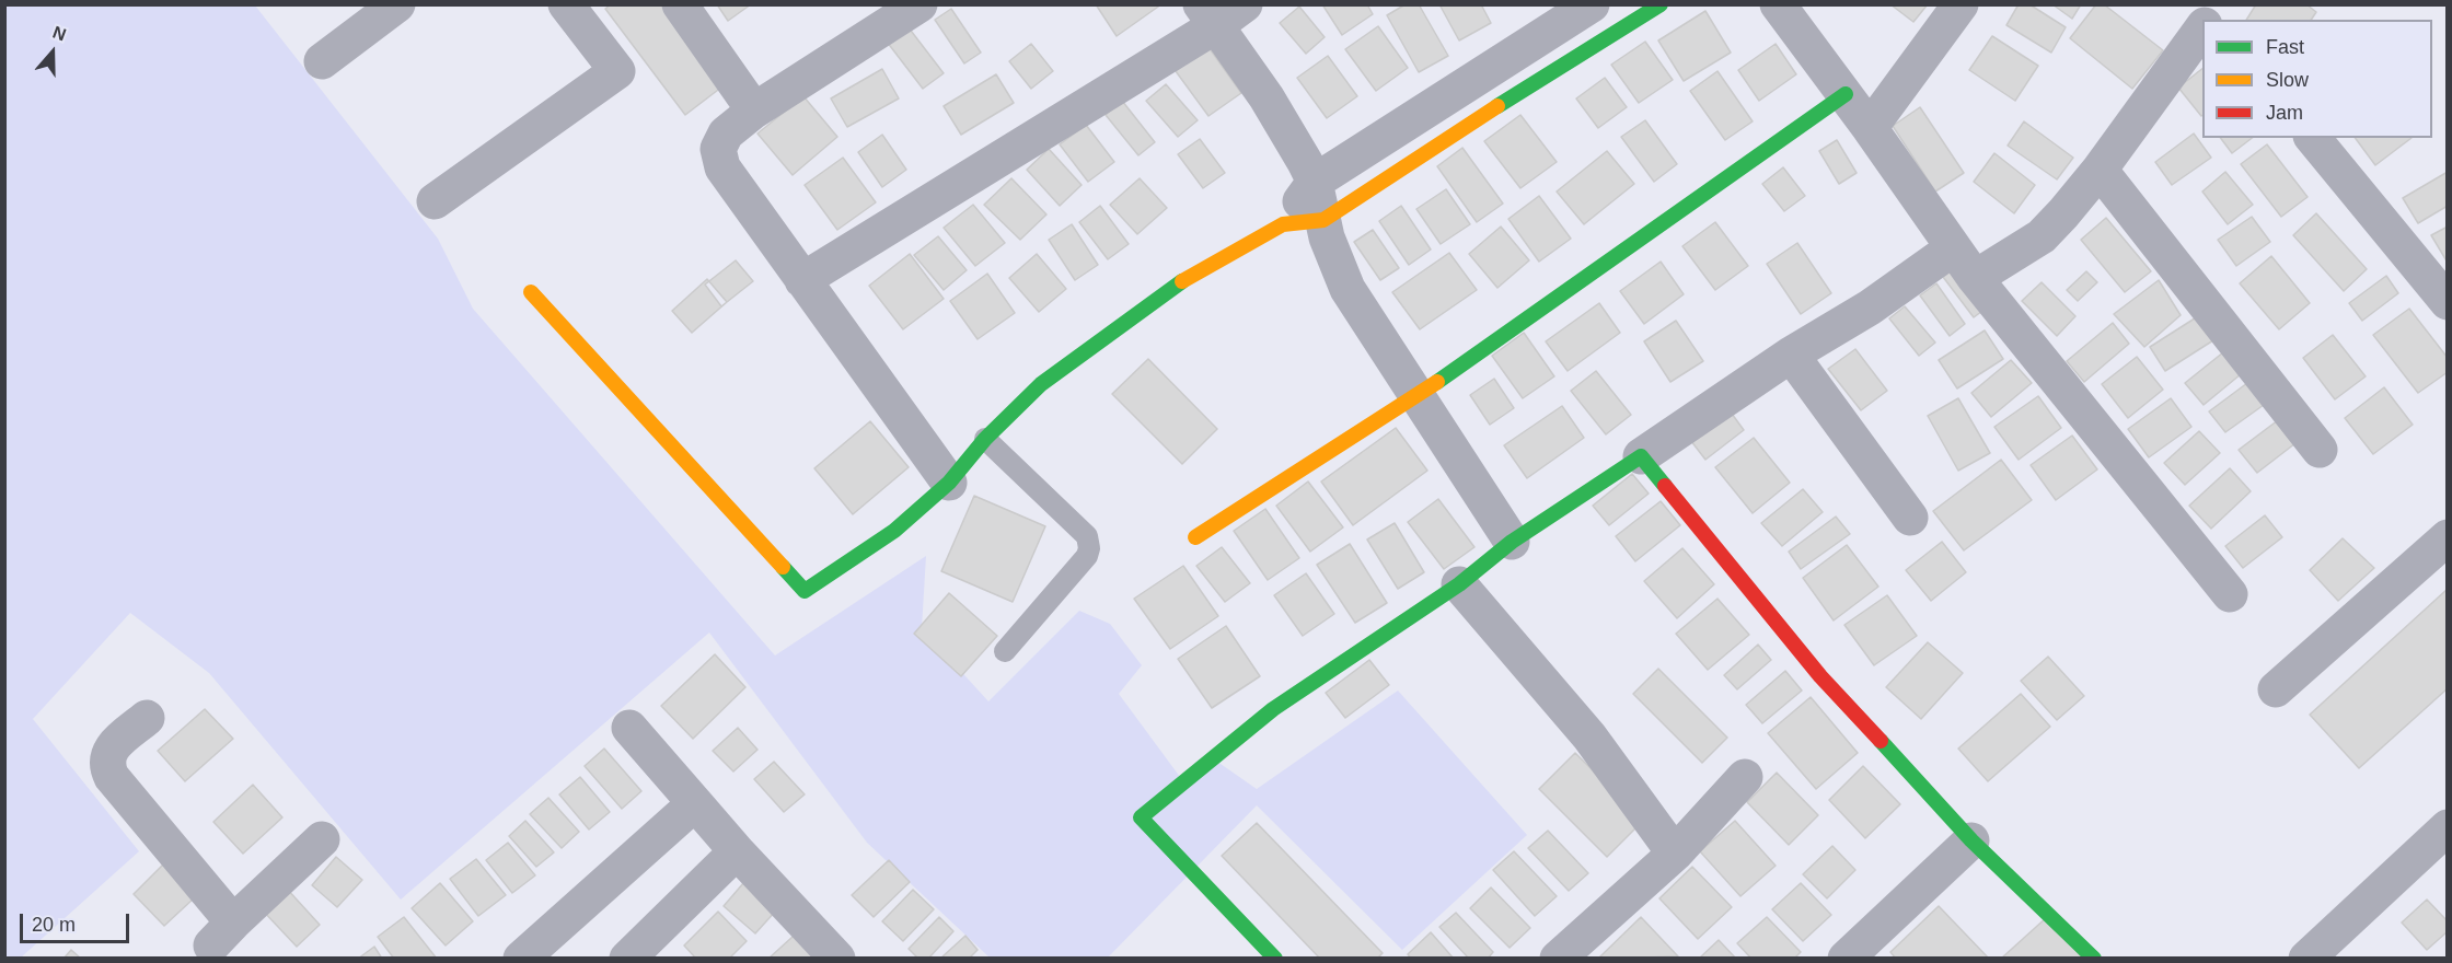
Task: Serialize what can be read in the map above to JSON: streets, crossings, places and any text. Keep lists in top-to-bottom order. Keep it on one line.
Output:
{"legend":["Fast","Slow","Jam"],"scale_bar":"20 m","north":"top"}
